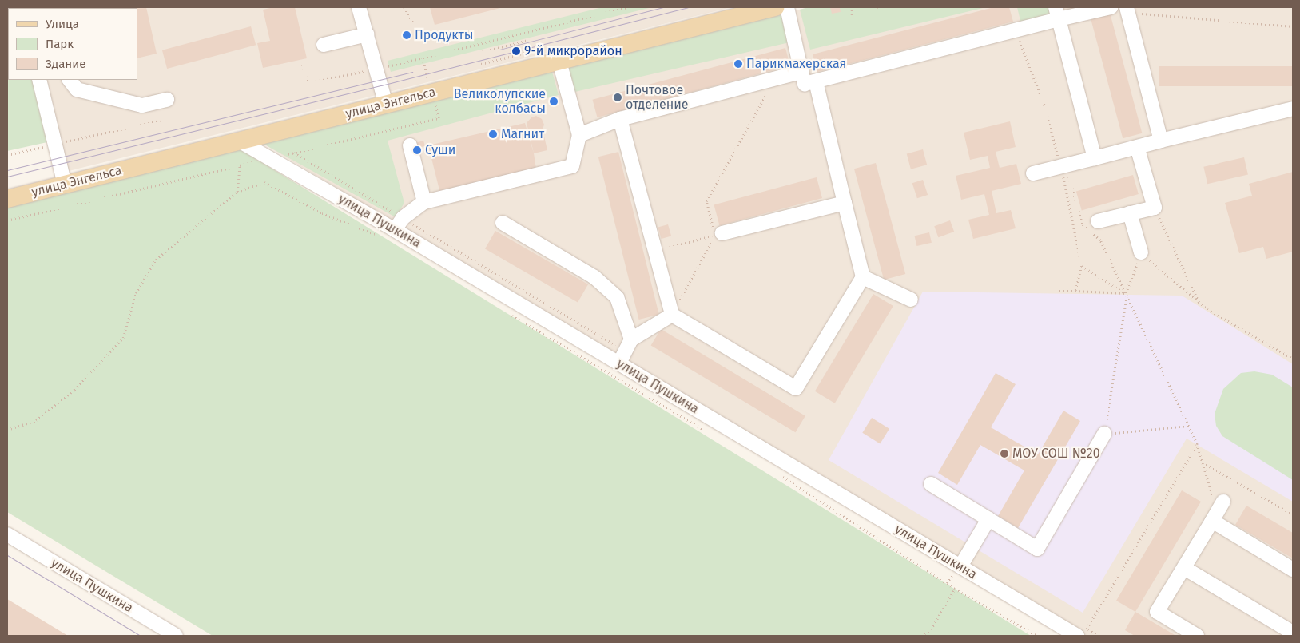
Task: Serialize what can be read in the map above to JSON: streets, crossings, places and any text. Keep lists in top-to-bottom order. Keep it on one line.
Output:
{"streets":{"main road":["улица Энгельса"],"street":["улица Пушкина"]},"crossings":[["улица Энгельса","улица Пушкина"]],"places":["Продукты","9-й микрорайон","Парикмахерская","Почтовое отделение","Великолупские колбасы","Магнит","Суши","МОУ СОШ №20"],"legend":["Улица","Парк","Здание"]}
